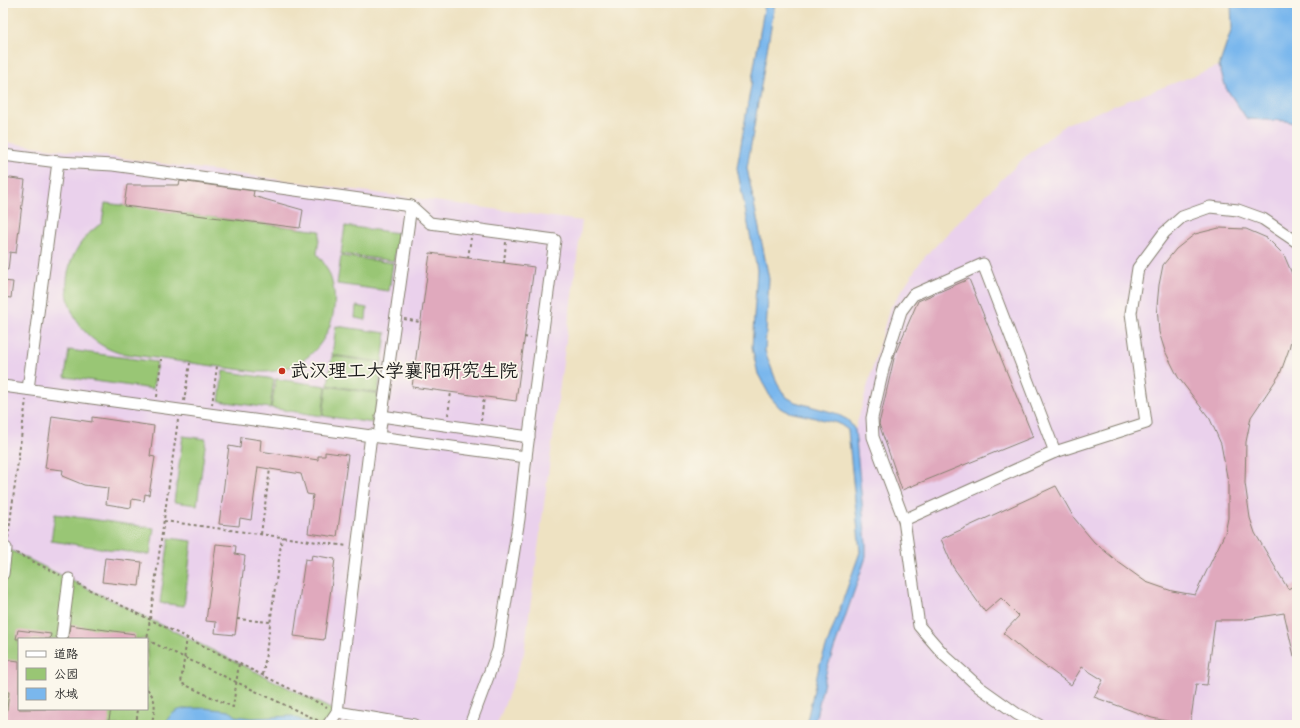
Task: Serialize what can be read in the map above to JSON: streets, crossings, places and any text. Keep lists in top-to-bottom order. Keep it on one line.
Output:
{"places":["武汉理工大学襄阳研究生院"],"legend":["道路","公园","水域"]}
